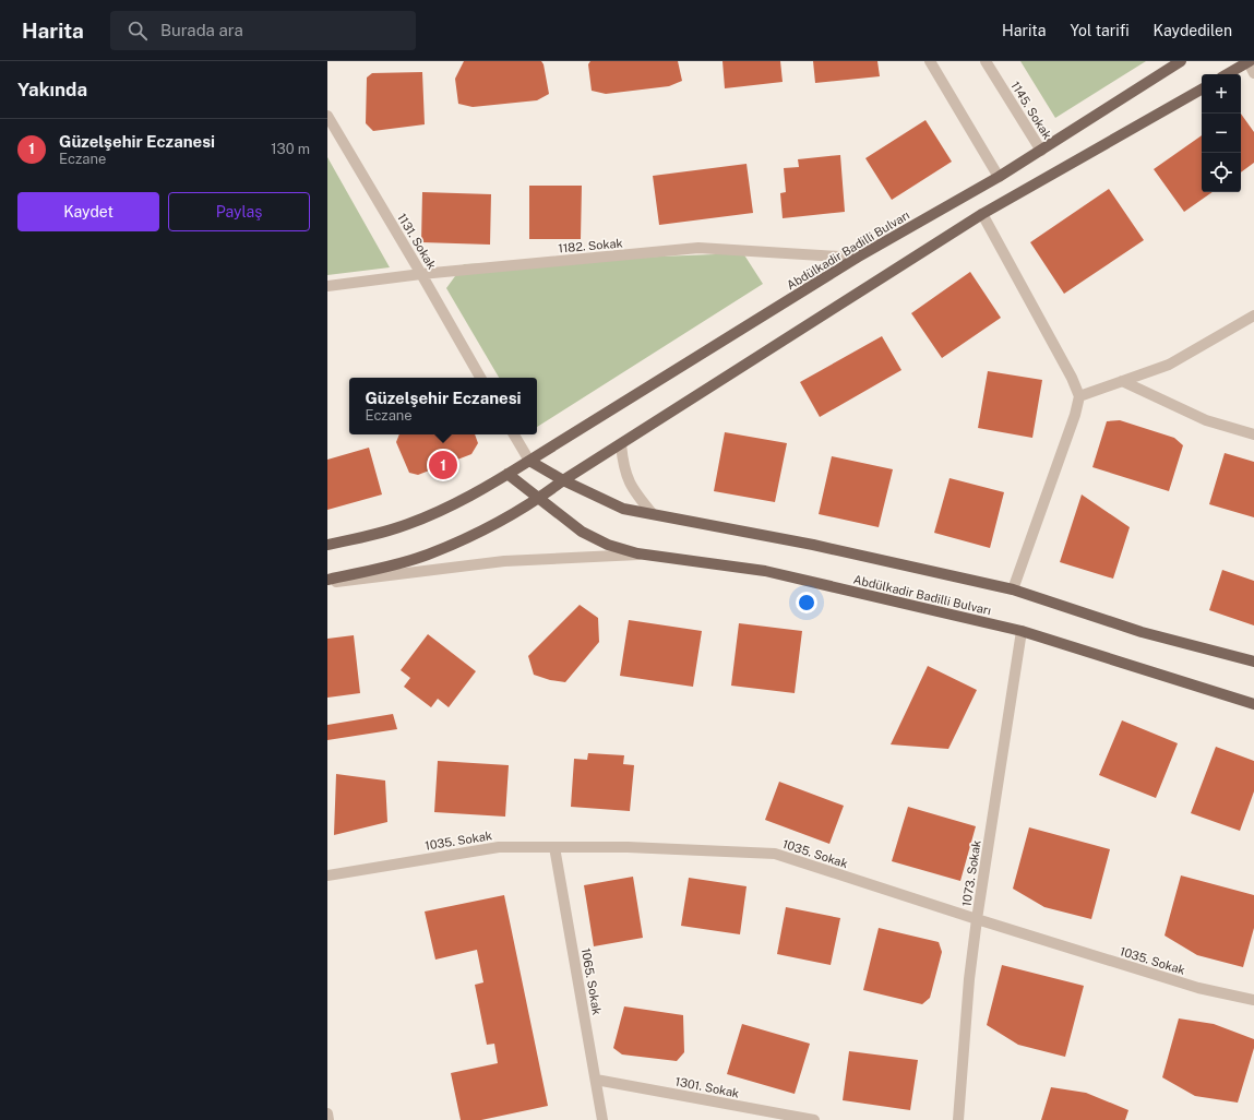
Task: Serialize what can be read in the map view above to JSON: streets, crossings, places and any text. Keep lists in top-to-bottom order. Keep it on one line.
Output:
{"streets":{"main road":["Abdülkadir Badilli Bulvarı"],"street":["1145. Sokak","1131. Sokak","1182. Sokak","1035. Sokak","1073. Sokak","1065. Sokak","1301. Sokak"]},"crossings":[["1145. Sokak","Abdülkadir Badilli Bulvarı"],["1131. Sokak","1182. Sokak"],["1182. Sokak","Abdülkadir Badilli Bulvarı"],["Abdülkadir Badilli Bulvarı","1073. Sokak"],["1035. Sokak","1073. Sokak"],["1035. Sokak","1065. Sokak"],["1065. Sokak","1301. Sokak"]],"page":{"header":"Harita","search":"Burada ara","nav":["Harita","Yol tarifi","Kaydedilen"],"heading":"Yakında","map_buttons":["+","−"],"list":[{"mark":"1","name":"Güzelşehir Eczanesi","note":"Eczane","value":"130 m"}],"buttons":["Kaydet","Paylaş"],"popup":["Güzelşehir Eczanesi","Eczane"],"pins":"1"}}
